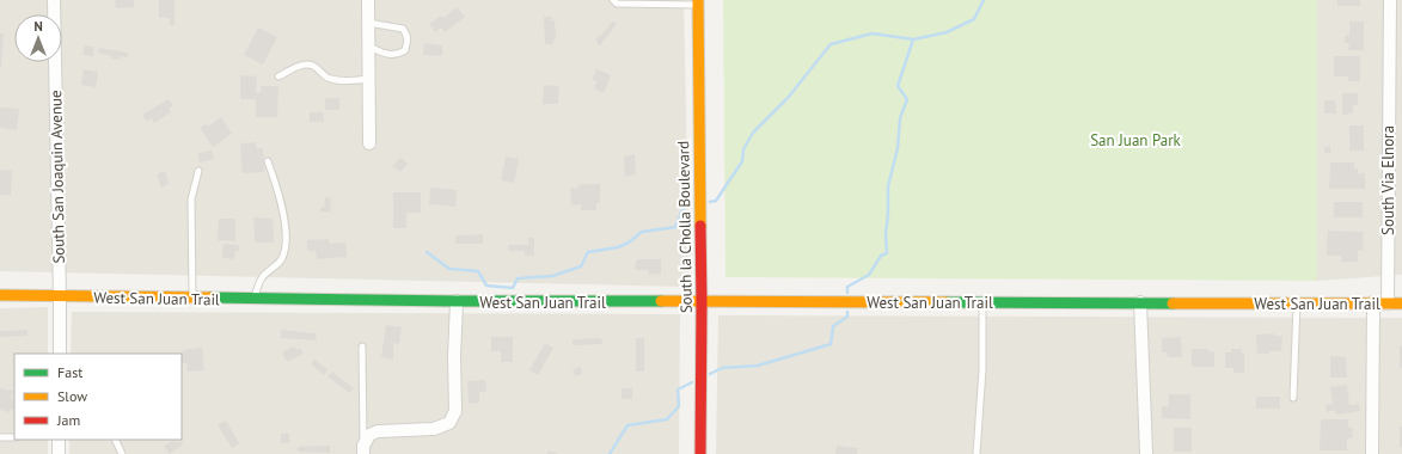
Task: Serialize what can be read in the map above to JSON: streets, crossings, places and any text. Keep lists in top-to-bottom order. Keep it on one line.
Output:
{"streets":{"street":["South San Joaquin Avenue","South Via Elnora","South la Cholla Boulevard","West San Juan Trail"]},"crossings":[["South San Joaquin Avenue","West San Juan Trail"],["South Via Elnora","West San Juan Trail"],["South la Cholla Boulevard","West San Juan Trail"]],"parks":["San Juan Park"],"legend":["Fast","Slow","Jam"],"north":"top"}
